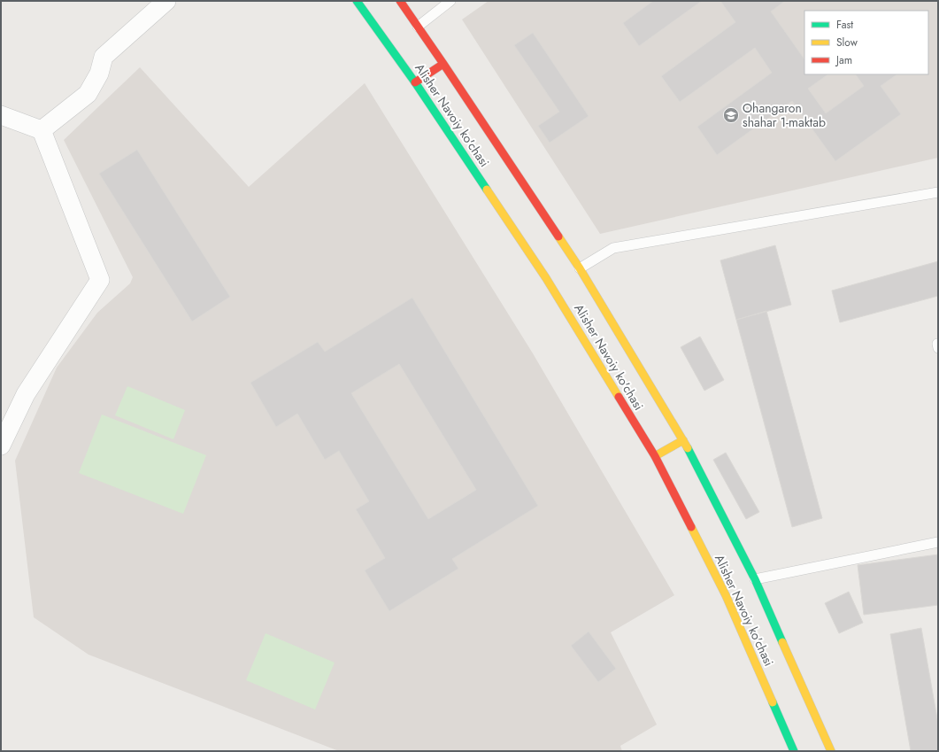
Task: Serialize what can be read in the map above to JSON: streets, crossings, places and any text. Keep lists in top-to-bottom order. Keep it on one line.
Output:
{"streets":{"main road":["Alisher Navoiy ko'chasi"]},"places":{"school or university":["Ohangaron shahar 1-maktab"]},"legend":["Fast","Slow","Jam"]}
